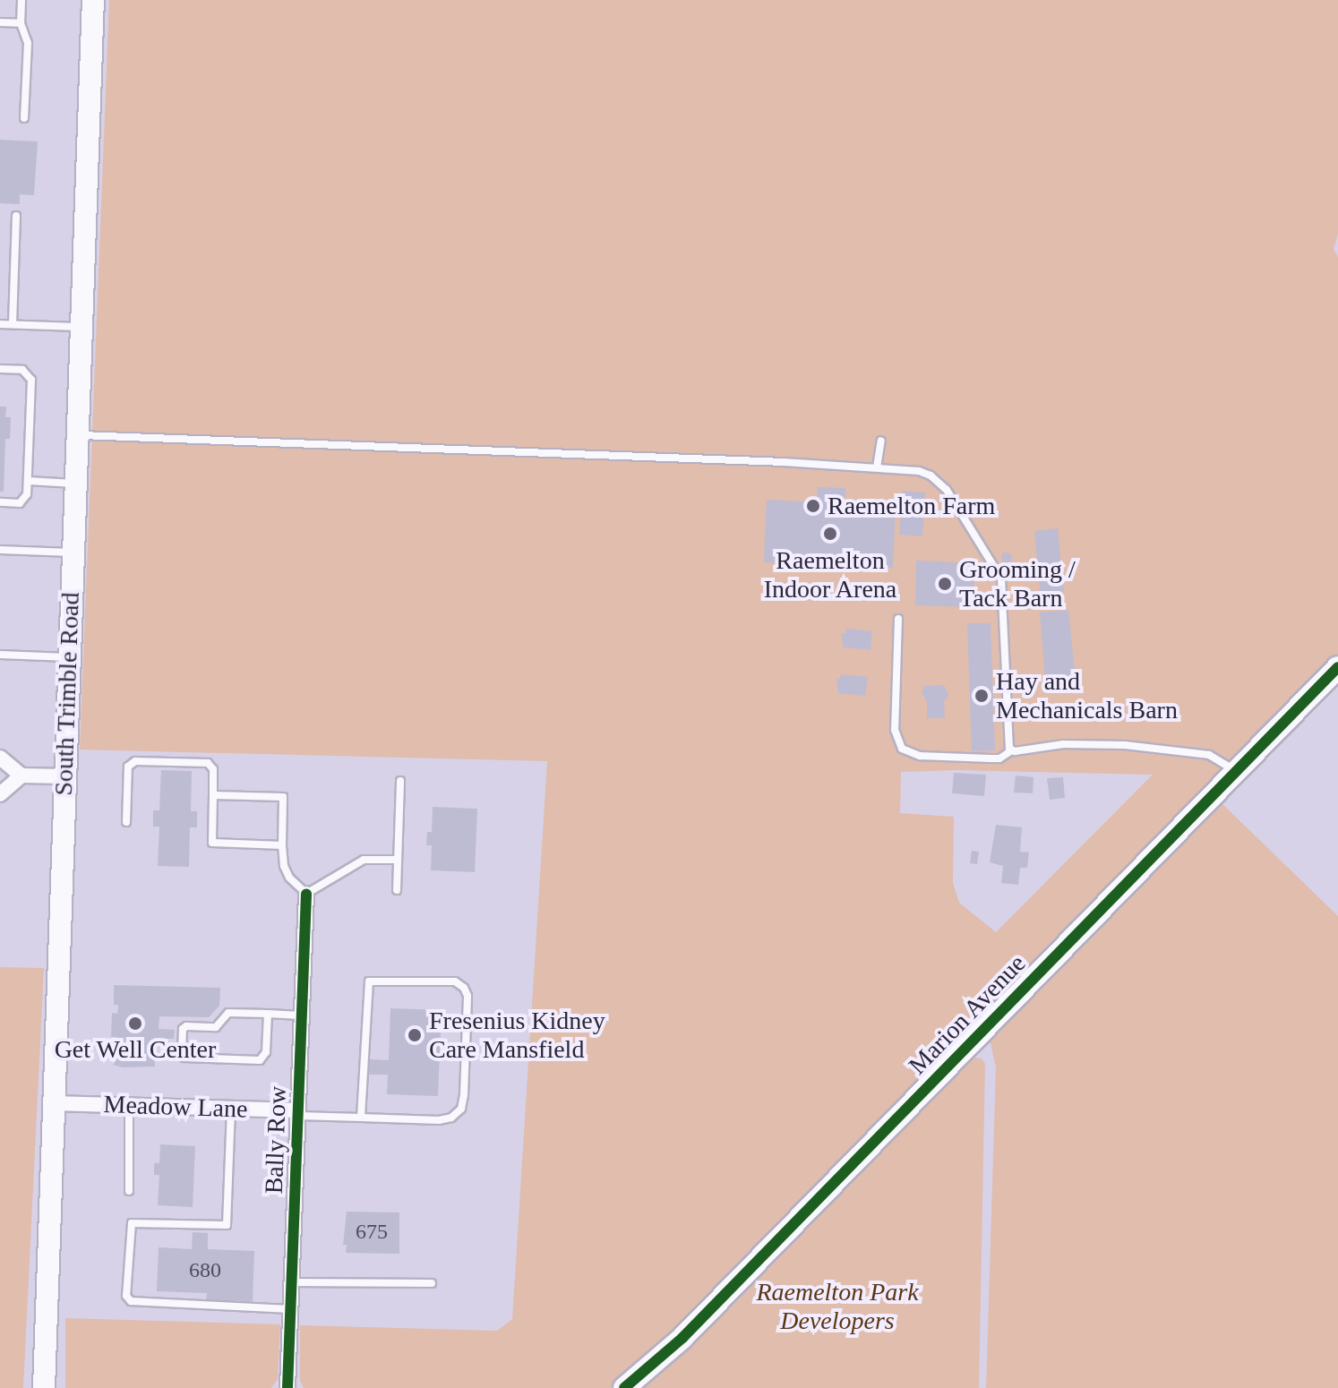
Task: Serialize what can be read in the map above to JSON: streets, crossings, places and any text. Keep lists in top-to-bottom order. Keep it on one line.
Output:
{"streets":{"main road":["South Trimble Road","Marion Avenue"],"street":["Meadow Lane","Bally Row"]},"crossings":[["South Trimble Road","Meadow Lane"],["Meadow Lane","Bally Row"]],"parks":["Raemelton Park Developers"],"places":["Raemelton Farm","Raemelton Indoor Arena","Grooming / Tack Barn","Hay and Mechanicals Barn","Get Well Center","Fresenius Kidney Care Mansfield"],"house_numbers":["675","680"]}
